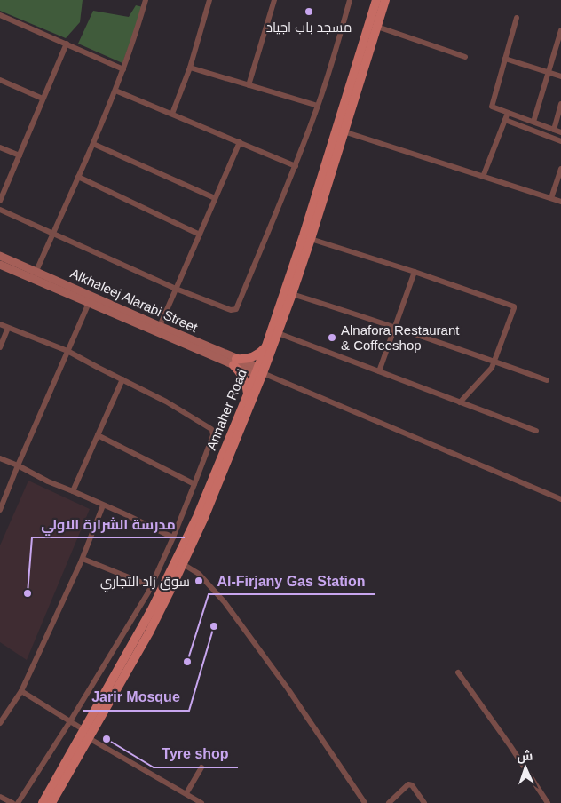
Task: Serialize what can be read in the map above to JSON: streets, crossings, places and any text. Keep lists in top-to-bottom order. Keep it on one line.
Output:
{"streets":{"main road":["Alkhaleej Alarabi Street","Annaher Road"]},"crossings":[["Alkhaleej Alarabi Street","Annaher Road"]],"places":["مسجد باب اجياد","Alnafora Restaurant & Coffeeshop","سوق زاد التجاري","مدرسة الشرارة الاولي","Jarir Mosque","Al-Firjany Gas Station","Tyre shop"],"north":"top"}
